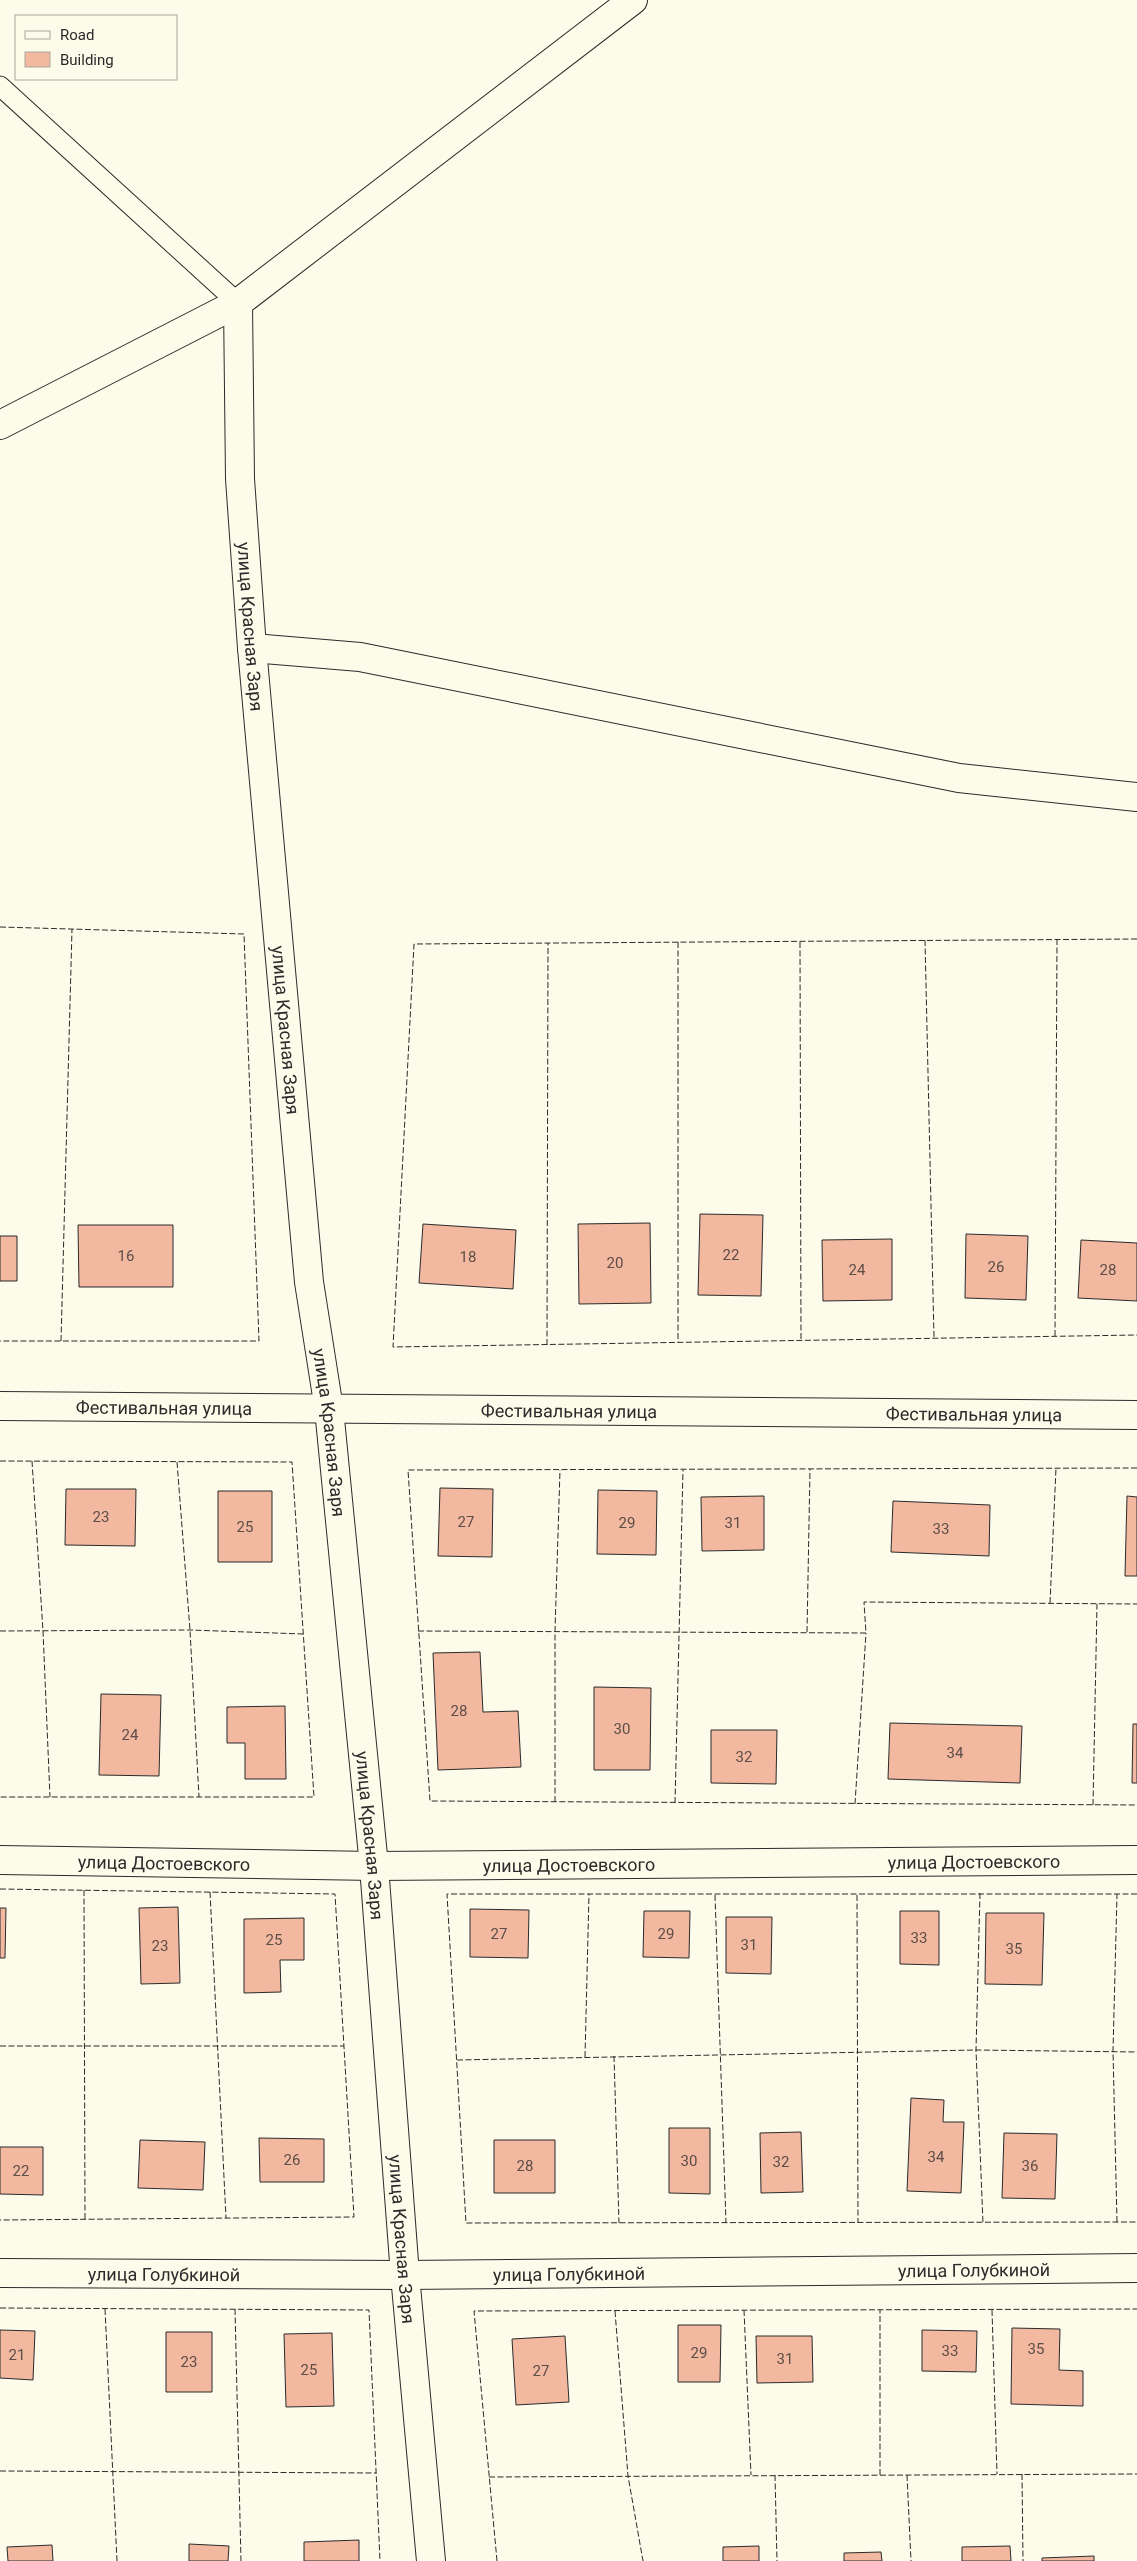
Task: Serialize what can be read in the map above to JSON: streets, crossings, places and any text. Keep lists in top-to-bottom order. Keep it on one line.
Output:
{"streets":{"street":["улица Красная Заря","Фестивальная улица","улица Достоевского","улица Голубкиной"]},"crossings":[["улица Красная Заря","Фестивальная улица"],["улица Красная Заря","улица Достоевского"],["улица Красная Заря","улица Голубкиной"]],"house_numbers":["22","16","18","20","26","24","28","23","27","29","31","25","33","28","30","24","34","32","27","29","33","25","31","23","35","34","26","30","32","28","36","22","35","33","29","21","31","23","25","27"],"legend":["Road","Building"]}
